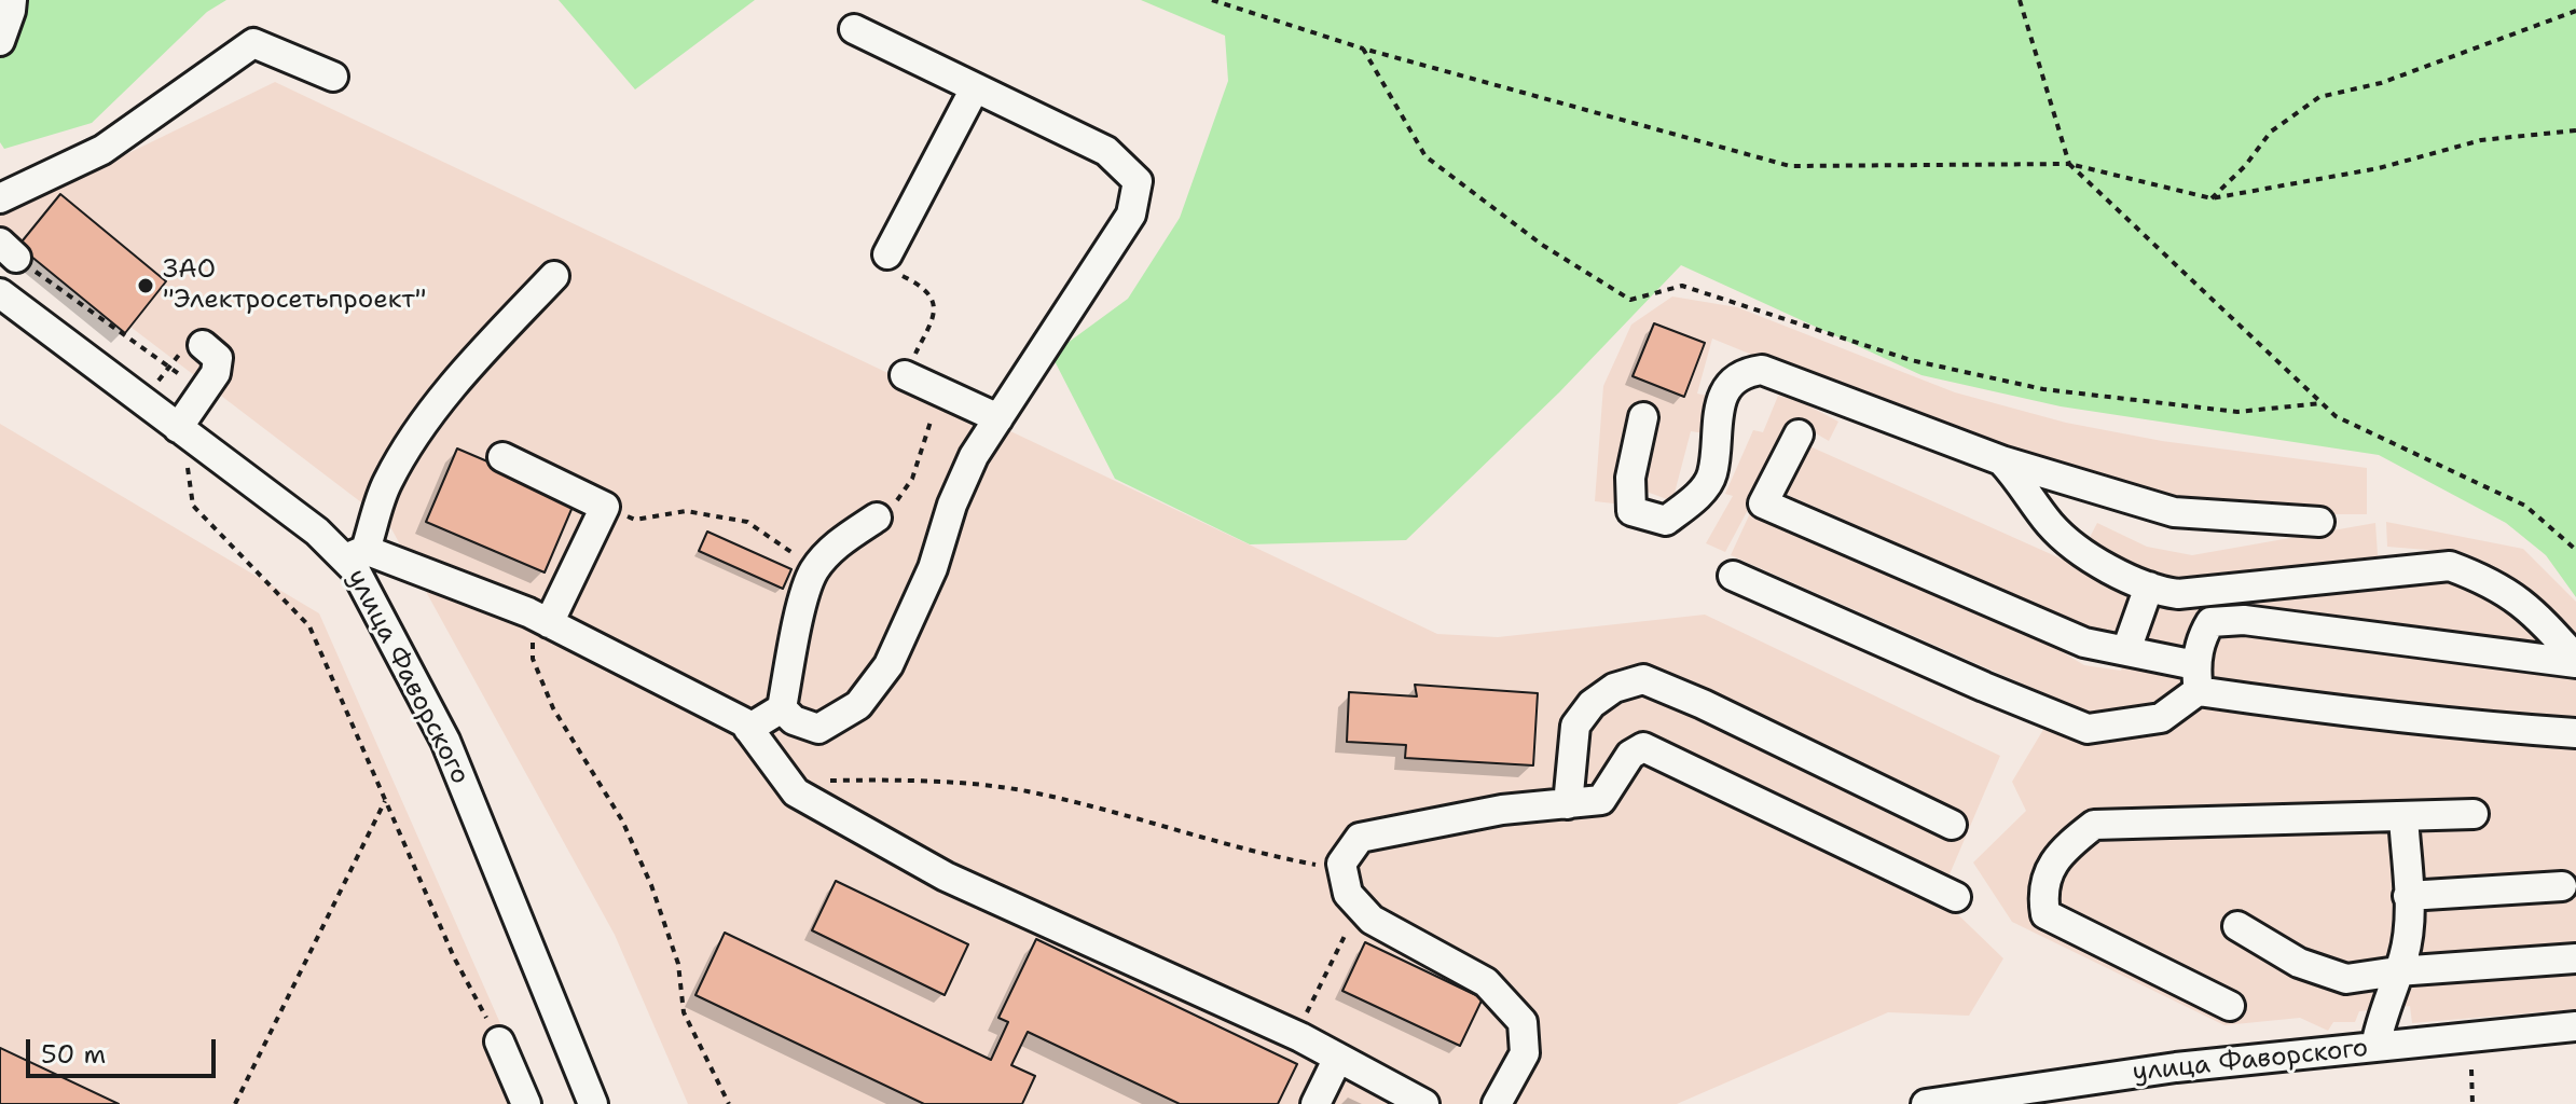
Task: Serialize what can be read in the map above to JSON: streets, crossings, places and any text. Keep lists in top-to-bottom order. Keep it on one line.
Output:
{"streets":{"street":["улица Фаворского"]},"places":["ЗАО \"Электросетьпроект\""],"scale_bar":"50 m"}
